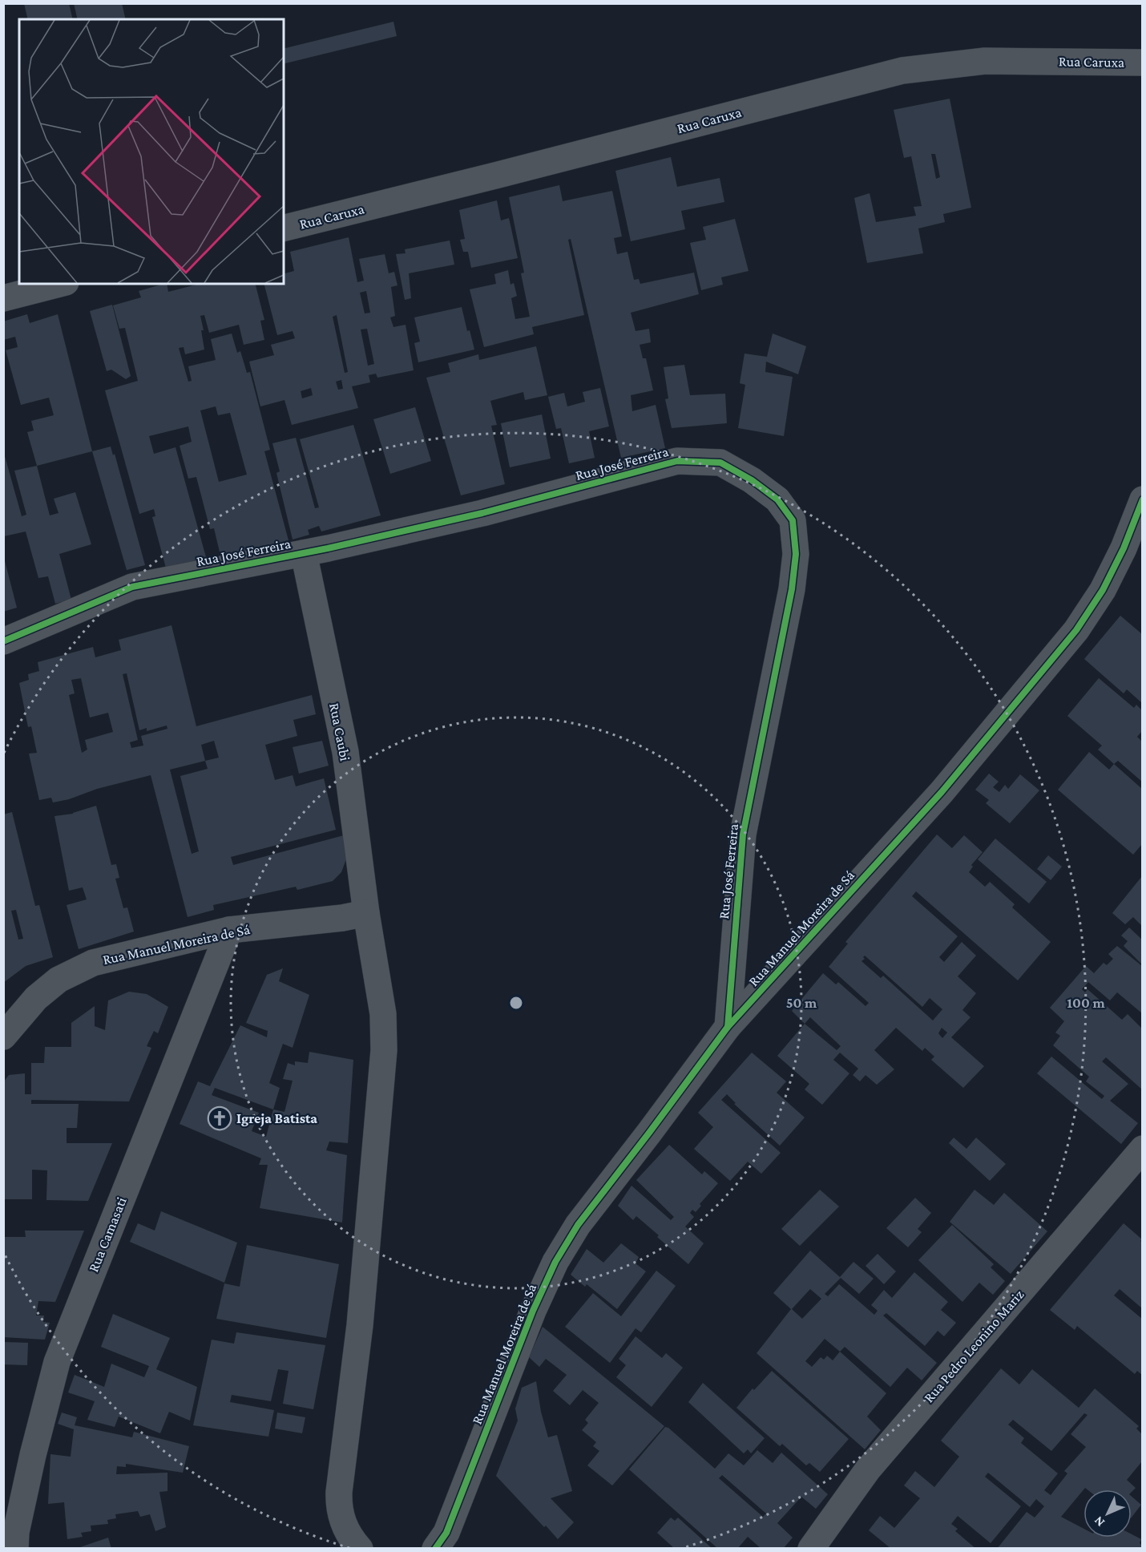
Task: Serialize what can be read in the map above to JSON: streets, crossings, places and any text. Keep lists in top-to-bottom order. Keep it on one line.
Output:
{"streets":{"street":["Rua Caruxa","Rua José Ferreira","Rua Caubi","Rua Manuel Moreira de Sá","Rua Camasati","Rua Pedro Leonino Mariz"]},"crossings":[["Rua José Ferreira","Rua Caubi"],["Rua José Ferreira","Rua Manuel Moreira de Sá"],["Rua Caubi","Rua Manuel Moreira de Sá"],["Rua Manuel Moreira de Sá","Rua Camasati"]],"places":{"church":["Igreja Batista"]},"north":"bottom left","rings":["50 m","100 m"]}
